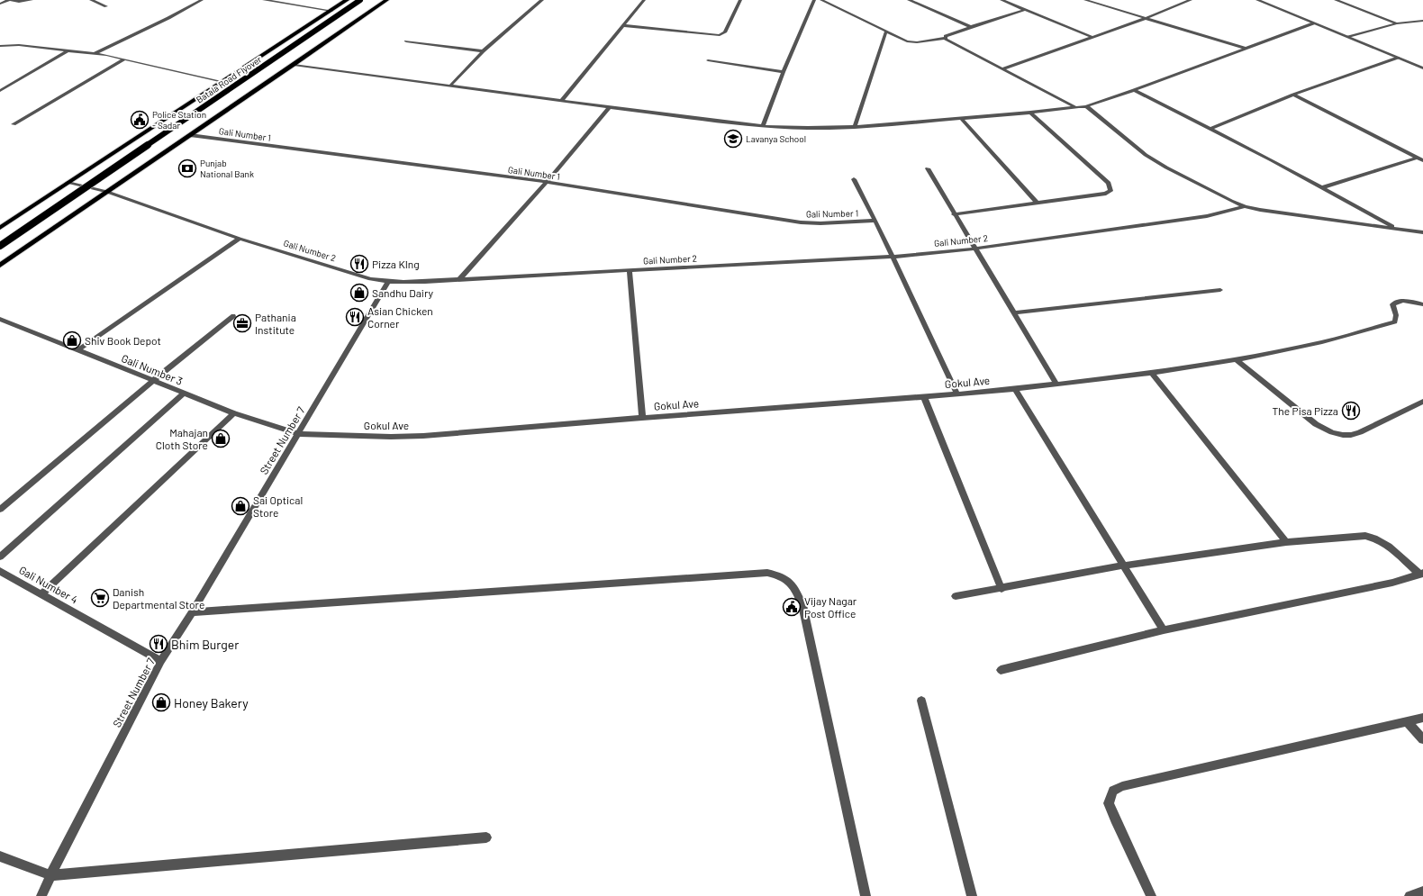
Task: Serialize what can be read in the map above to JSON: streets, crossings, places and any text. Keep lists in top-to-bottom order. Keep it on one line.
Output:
{"streets":{"main road":["Batala Road Flyover"],"street":["Gali Number 1","Gali Number 2","Gali Number 3","Gokul Ave","Street Number 7","Gali Number 4"]},"crossings":[["Gali Number 2","Street Number 7"],["Gali Number 3","Gokul Ave"],["Gali Number 3","Street Number 7"],["Gokul Ave","Street Number 7"],["Street Number 7","Gali Number 4"]],"places":{"public building":["Police Station - Sadar","Vijay Nagar Post Office"],"school or university":["Lavanya School"],"bank":["Punjab National Bank"],"restaurant":["Pizza KIng","Asian Chicken Corner","The Pisa Pizza","Bhim Burger"],"shop":["Sandhu Dairy","Shiv Book Depot","Mahajan Cloth Store","Sai Optical Store","Honey Bakery"],"office":["Pathania Institute"],"supermarket":["Danish Departmental Store"]}}
